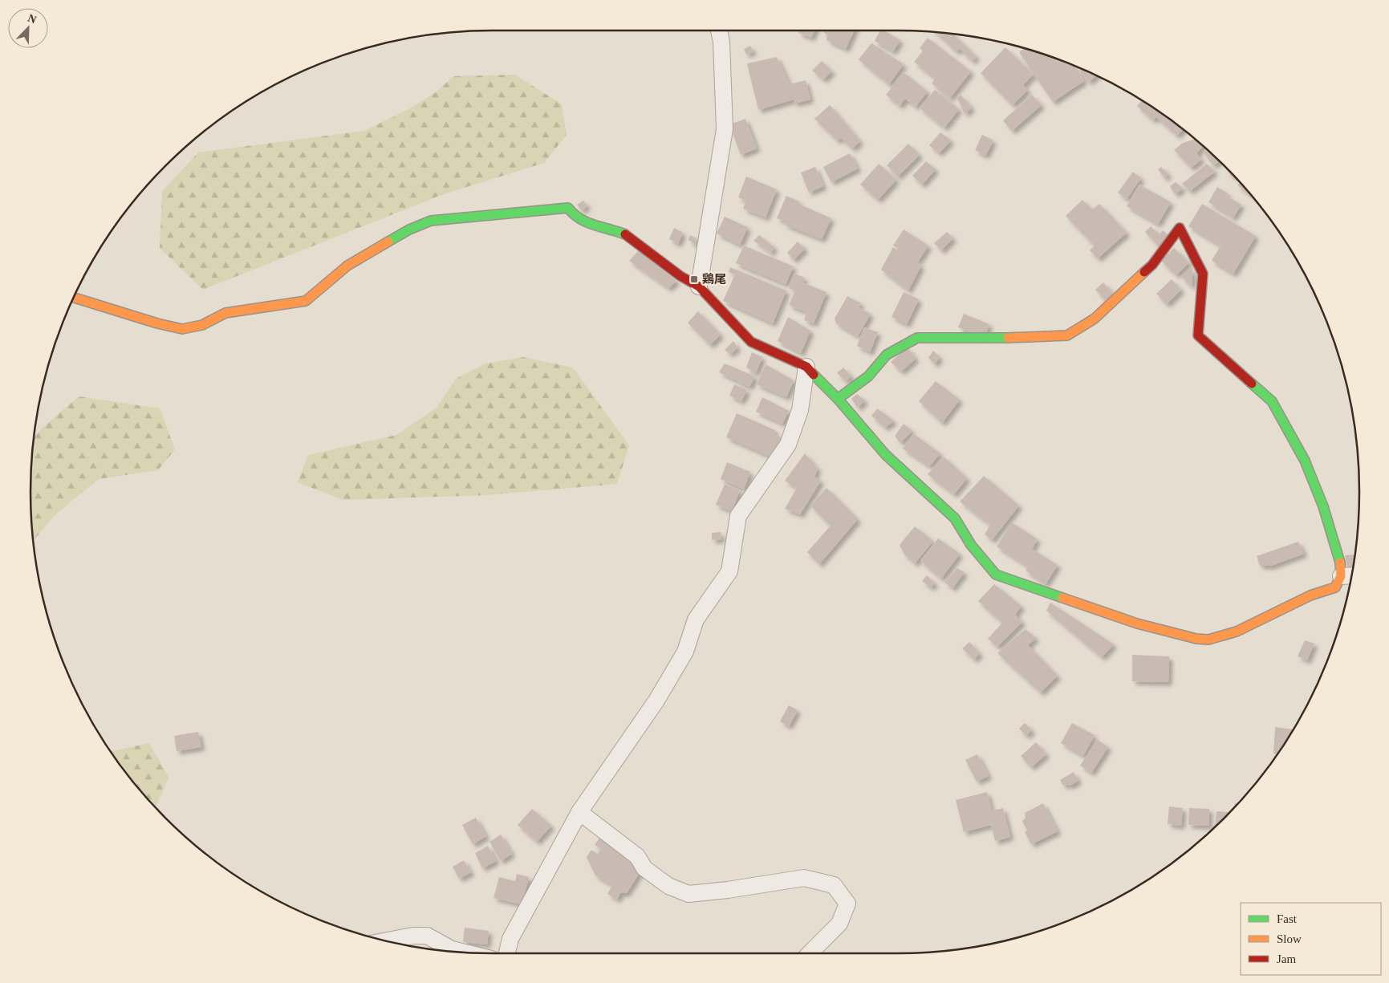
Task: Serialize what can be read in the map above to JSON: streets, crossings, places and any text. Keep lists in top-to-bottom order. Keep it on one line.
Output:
{"places":{"transit":["鶏尾"]},"legend":["Fast","Slow","Jam"],"north":"top right"}
